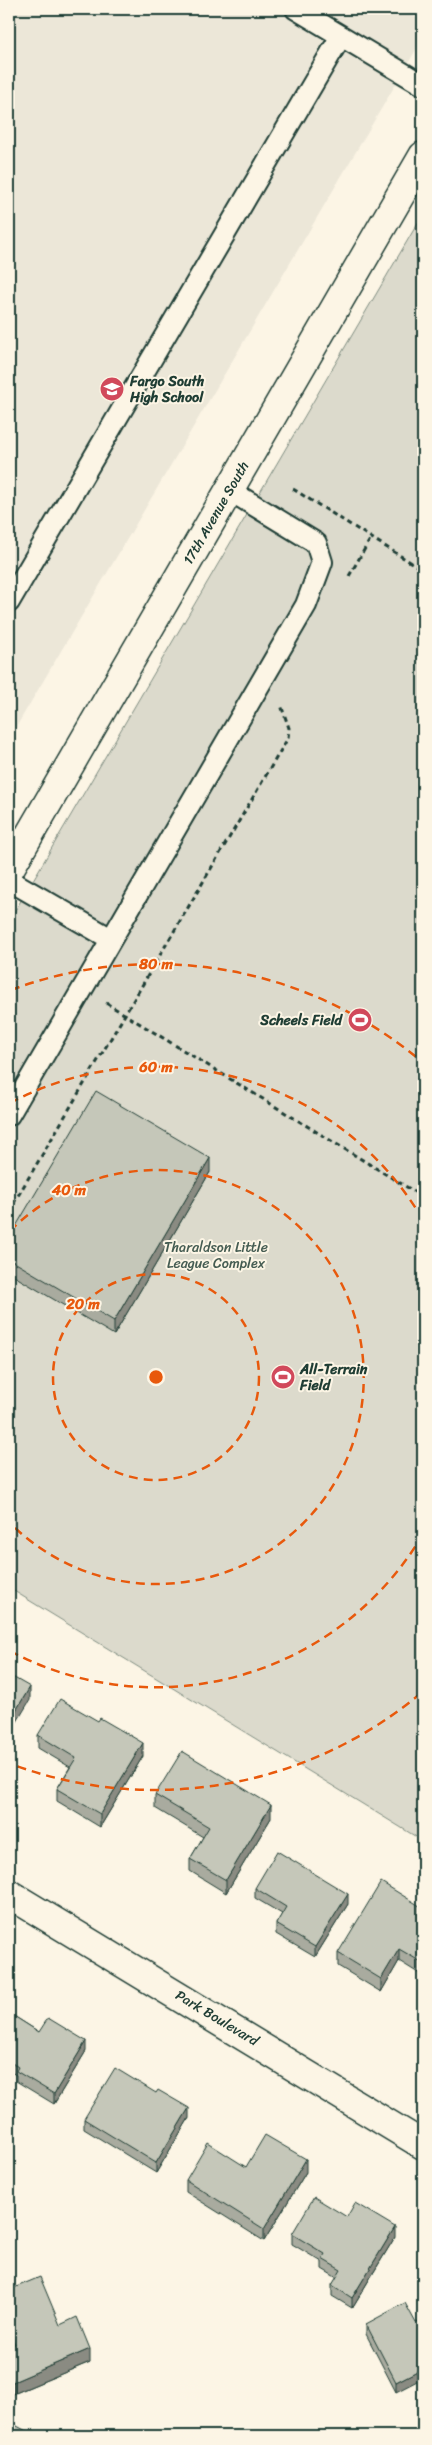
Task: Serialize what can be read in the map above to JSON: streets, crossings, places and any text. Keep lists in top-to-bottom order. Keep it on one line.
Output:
{"streets":{"street":["17th Avenue South","Park Boulevard"]},"parks":["Tharaldson Little League Complex"],"places":{"school or university":["Fargo South High School"],"sports":["Scheels Field","All-Terrain Field"]},"rings":["80 m","60 m","40 m","20 m"]}
